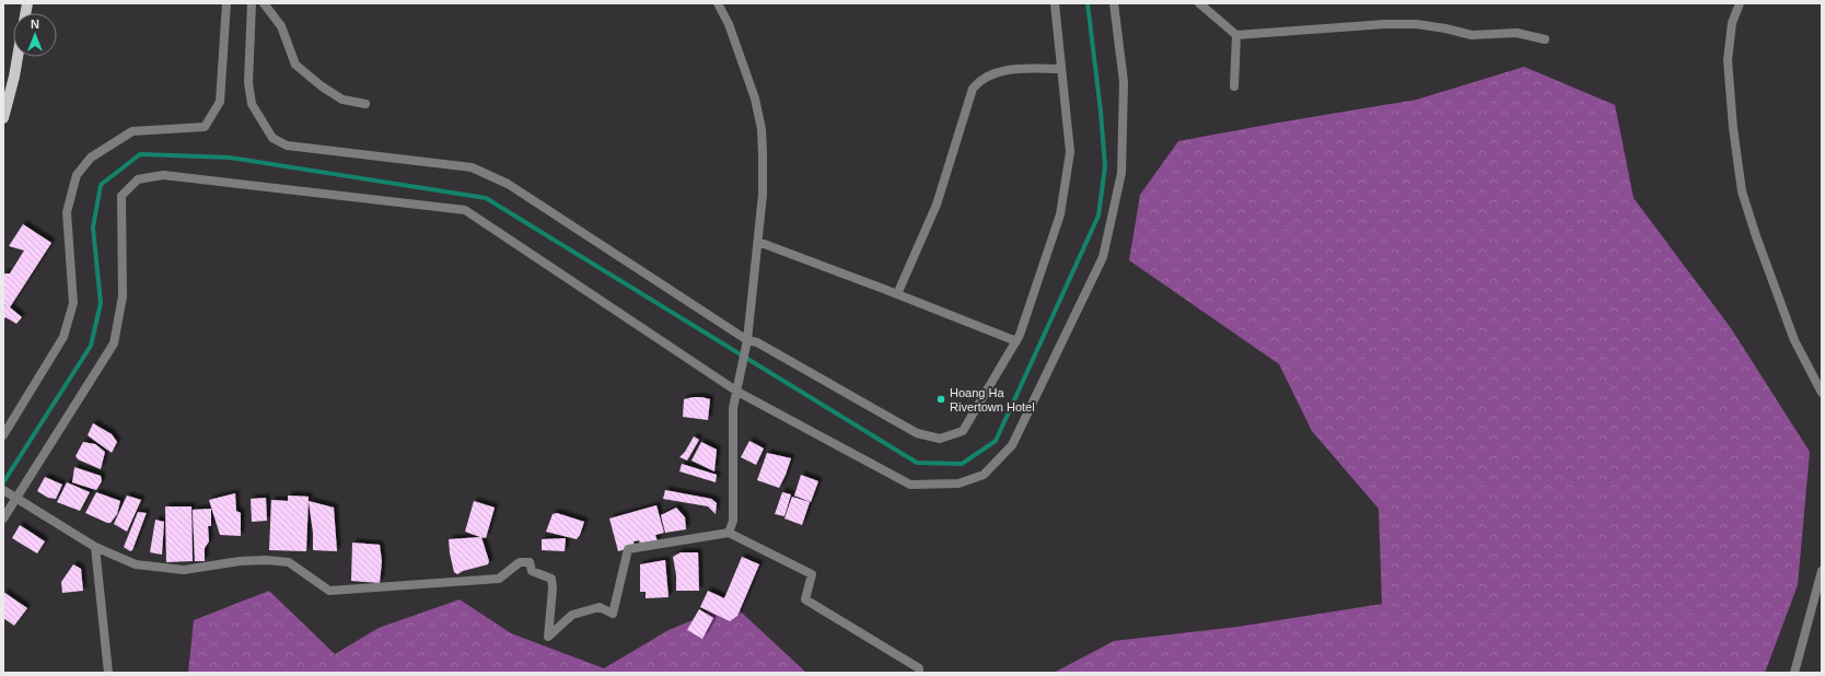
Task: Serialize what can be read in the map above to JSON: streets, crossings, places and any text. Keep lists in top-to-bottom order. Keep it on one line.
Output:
{"places":["Hoang Ha Rivertown Hotel"],"north":"top"}
